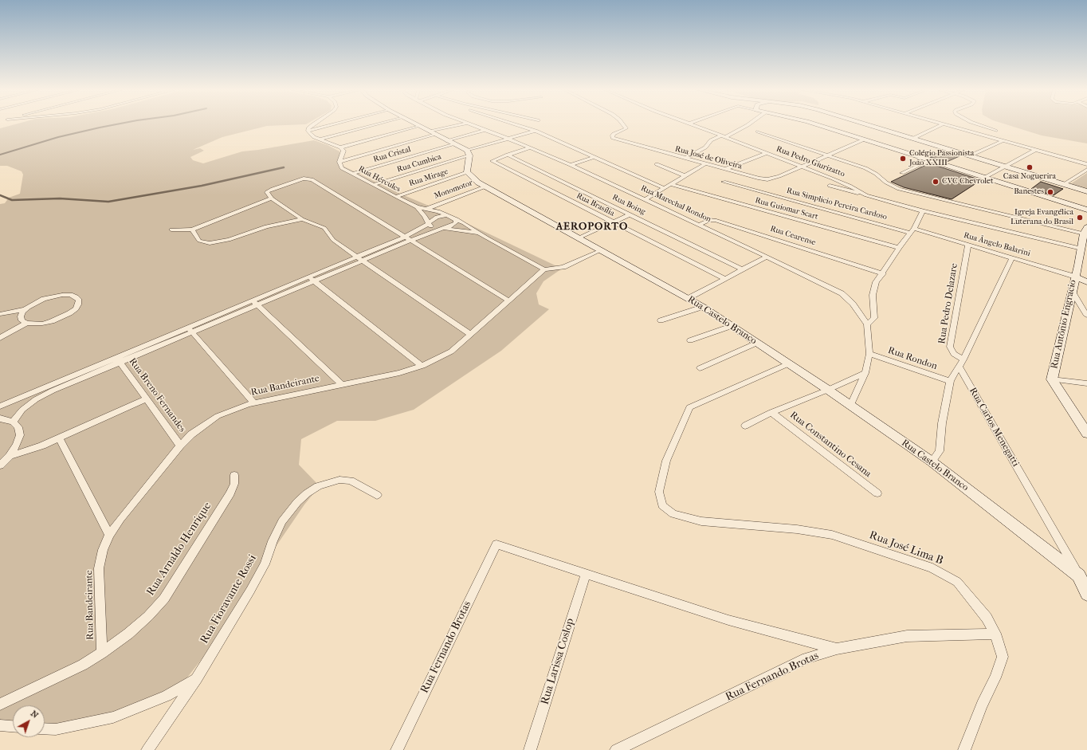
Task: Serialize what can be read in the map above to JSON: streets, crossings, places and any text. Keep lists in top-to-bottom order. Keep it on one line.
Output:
{"streets":{"street":["Rua Cristal","Rua José de Oliveira","Rua Pedro Giurizatto","Rua Cumbica","Rua Mirage","Rua Hércules","Monomotor","Rua Marechal Rondon","Rua Simplicio Pereira Cardoso","Rua Brasília","Rua Boing","Rua Guiomar Scart","Rua Cearense","Rua Ângelo Balarini","Rua Pedro Delazare","Rua Castelo Branco","Rua Antônio Engracio","Rua Rondon","Rua Bandeirante","Rua Breno Fernandes","Rua Carlos Menegatti","Rua Constantino Cesana","Rua José Lima B","Rua Arnaldo Henrique","Rua Fioravante Rossi","Rua Fernando Brotas","Rua Larissa Coslop"]},"crossings":[["Rua Cristal","Rua Hércules"],["Rua José de Oliveira","Rua Pedro Giurizatto"],["Rua José de Oliveira","Rua Simplicio Pereira Cardoso"],["Rua Pedro Giurizatto","Rua Antônio Engracio"],["Rua Cumbica","Rua Hércules"],["Rua Cumbica","Rua Marechal Rondon"],["Rua Mirage","Rua Hércules"],["Rua Mirage","Rua Castelo Branco"],["Rua Hércules","Monomotor"],["Rua Hércules","Rua Bandeirante"],["Monomotor","Rua Castelo Branco"],["Rua Marechal Rondon","Rua Cearense"],["Rua Simplicio Pereira Cardoso","Rua Ângelo Balarini"],["Rua Brasília","Rua Boing"],["Rua Ângelo Balarini","Rua Pedro Delazare"],["Rua Ângelo Balarini","Rua Antônio Engracio"],["Rua Pedro Delazare","Rua Carlos Menegatti"],["Rua Castelo Branco","Rua Carlos Menegatti"],["Rua Castelo Branco","Rua José Lima B"],["Rua Bandeirante","Rua Breno Fernandes"],["Rua Bandeirante","Rua Arnaldo Henrique"],["Rua José Lima B","Rua Fernando Brotas"],["Rua Fernando Brotas","Rua Larissa Coslop"]],"districts":["AEROPORTO"],"places":["Colégio Passionista João XXIII","Casa Noguerira","CVC Chevrolet","Banestes","Igreja Evangélica Luterana do Brasil"],"north":"top right"}
